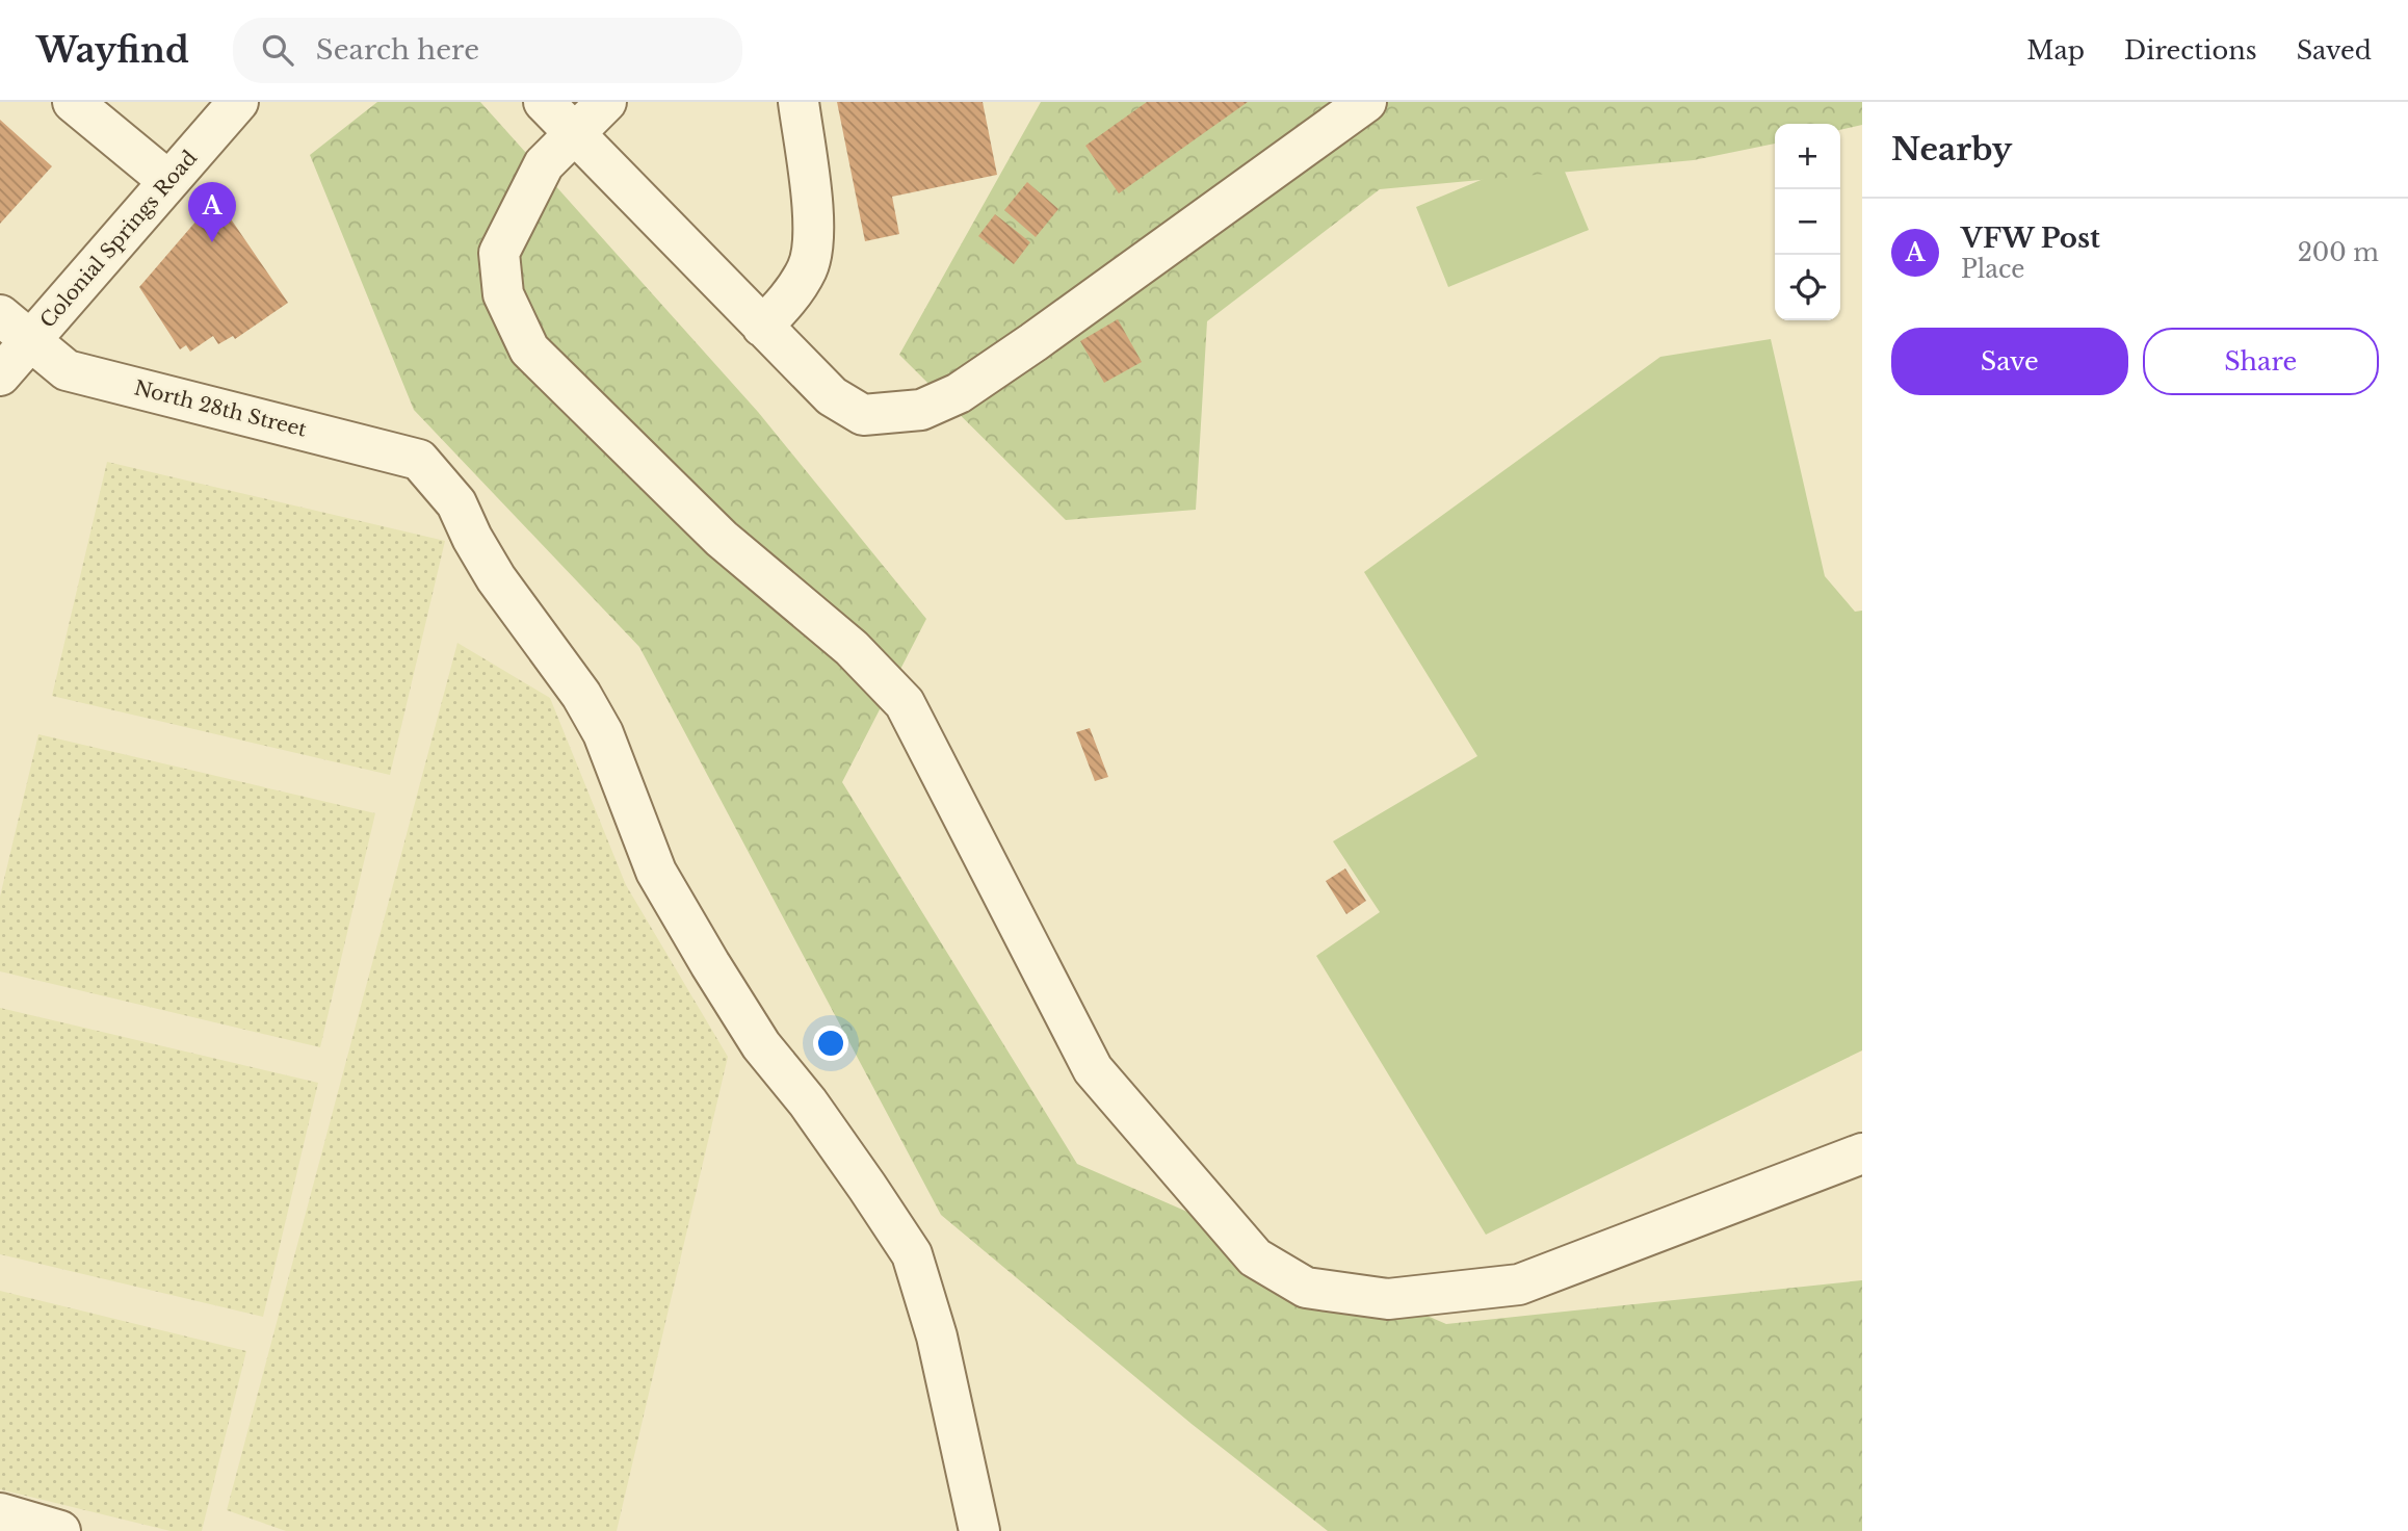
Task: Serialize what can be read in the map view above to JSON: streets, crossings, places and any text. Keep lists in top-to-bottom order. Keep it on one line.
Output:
{"streets":{"street":["Colonial Springs Road","North 28th Street"]},"crossings":[["Colonial Springs Road","North 28th Street"]],"page":{"header":"Wayfind","search":"Search here","nav":["Map","Directions","Saved"],"heading":"Nearby","map_buttons":["+","−"],"pins":"A","list":[{"mark":"A","name":"VFW Post","note":"Place","value":"200 m"}],"buttons":["Save","Share"]}}
